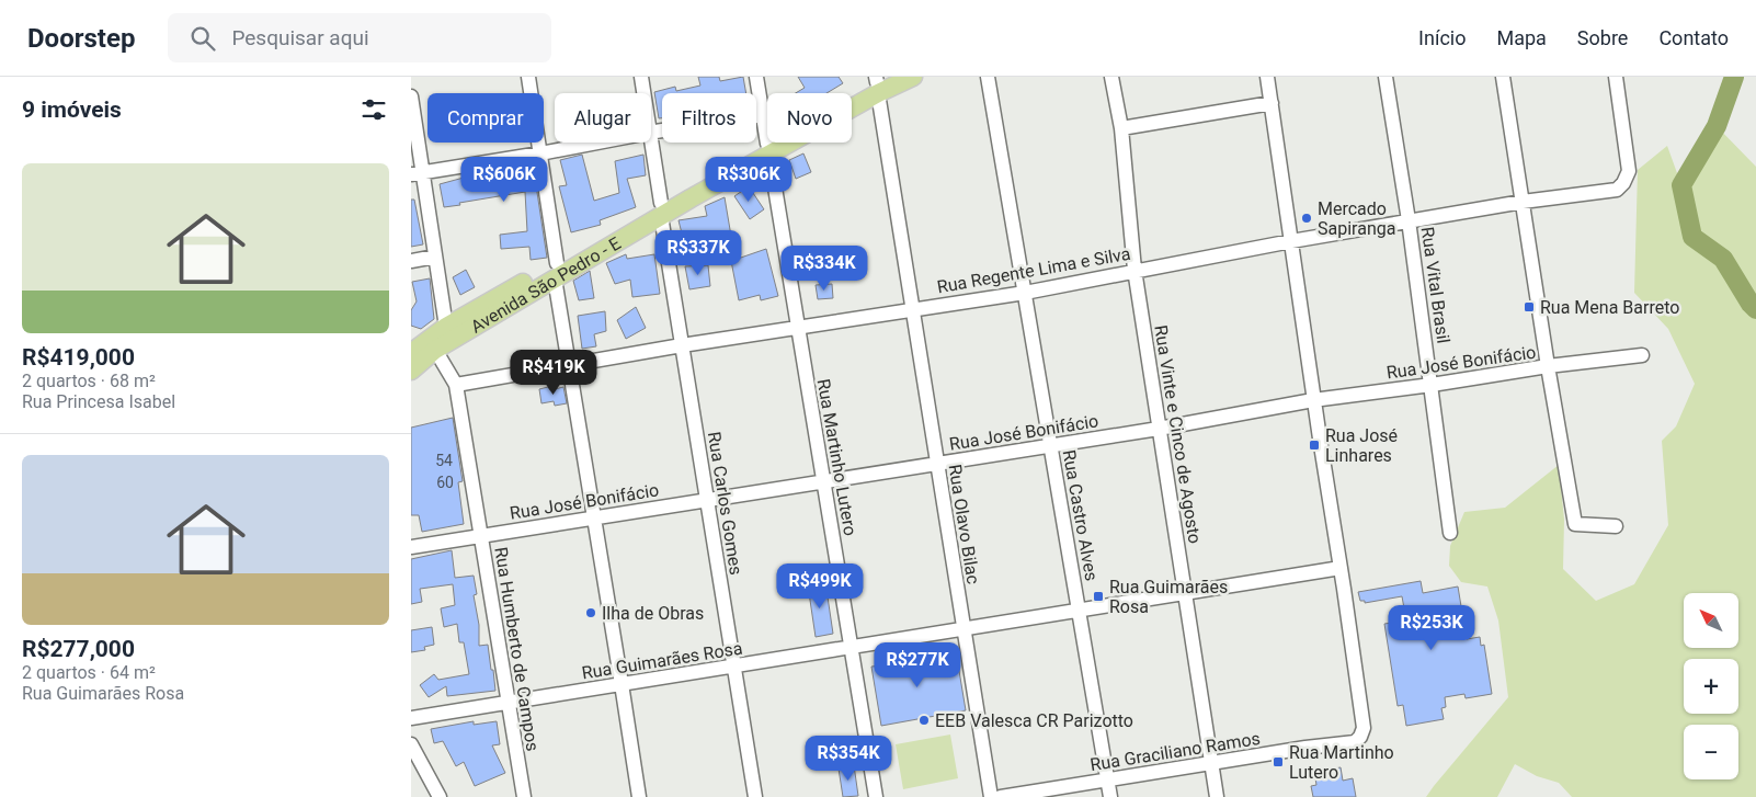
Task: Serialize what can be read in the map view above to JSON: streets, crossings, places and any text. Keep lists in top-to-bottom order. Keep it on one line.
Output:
{"streets":{"main road":["Avenida São Pedro - E"],"street":["Rua Regente Lima e Silva","Rua Vital Brasil","Rua José Bonifácio","Rua Vinte e Cinco de Agosto","Rua Martinho Lutero","Rua Carlos Gomes","Rua Castro Alves","Rua Olavo Bilac","Rua Humberto de Campos","Rua Guimarães Rosa","Rua Graciliano Ramos"]},"crossings":[["Rua Regente Lima e Silva","Rua Vital Brasil"],["Rua Regente Lima e Silva","Rua Vinte e Cinco de Agosto"],["Rua Regente Lima e Silva","Rua Martinho Lutero"],["Rua Regente Lima e Silva","Rua Carlos Gomes"],["Rua Regente Lima e Silva","Rua Castro Alves"],["Rua Regente Lima e Silva","Rua Olavo Bilac"],["Rua Regente Lima e Silva","Rua Humberto de Campos"],["Avenida São Pedro - E","Rua Martinho Lutero"],["Avenida São Pedro - E","Rua Carlos Gomes"],["Avenida São Pedro - E","Rua Olavo Bilac"],["Avenida São Pedro - E","Rua Humberto de Campos"],["Rua Vital Brasil","Rua José Bonifácio"],["Rua José Bonifácio","Rua Vinte e Cinco de Agosto"],["Rua José Bonifácio","Rua Martinho Lutero"],["Rua José Bonifácio","Rua Carlos Gomes"],["Rua José Bonifácio","Rua Castro Alves"],["Rua José Bonifácio","Rua Olavo Bilac"],["Rua José Bonifácio","Rua Humberto de Campos"],["Rua Vinte e Cinco de Agosto","Rua Guimarães Rosa"],["Rua Vinte e Cinco de Agosto","Rua Graciliano Ramos"],["Rua Martinho Lutero","Rua Guimarães Rosa"],["Rua Carlos Gomes","Rua Guimarães Rosa"],["Rua Castro Alves","Rua Guimarães Rosa"],["Rua Castro Alves","Rua Graciliano Ramos"],["Rua Olavo Bilac","Rua Guimarães Rosa"],["Rua Humberto de Campos","Rua Guimarães Rosa"],["Rua Guimarães Rosa","Rua Graciliano Ramos"]],"places":{"other":["Mercado Sapiranga","Ilha de Obras","EEB Valesca CR Parizotto"],"transit":["Rua Mena Barreto","Rua José Linhares","Rua Guimarães Rosa","Rua Martinho Lutero"]},"house_numbers":["54","60"],"north":"top left","page":{"header":"Doorstep","search":"Pesquisar aqui","nav":["Início","Mapa","Sobre","Contato"],"heading":"9 imóveis","chip":["Comprar","Alugar","Filtros","Novo"],"list":[{"name":"R$419,000","note":"2 quartos · 68 m² · Rua Princesa Isabel"},{"name":"R$277,000","note":"2 quartos · 64 m² · Rua Guimarães Rosa"}],"price":["R$606K","R$306K","R$337K","R$334K","R$419K","R$499K","R$253K","R$277K","R$354K"],"map_buttons":["+","−"]}}
